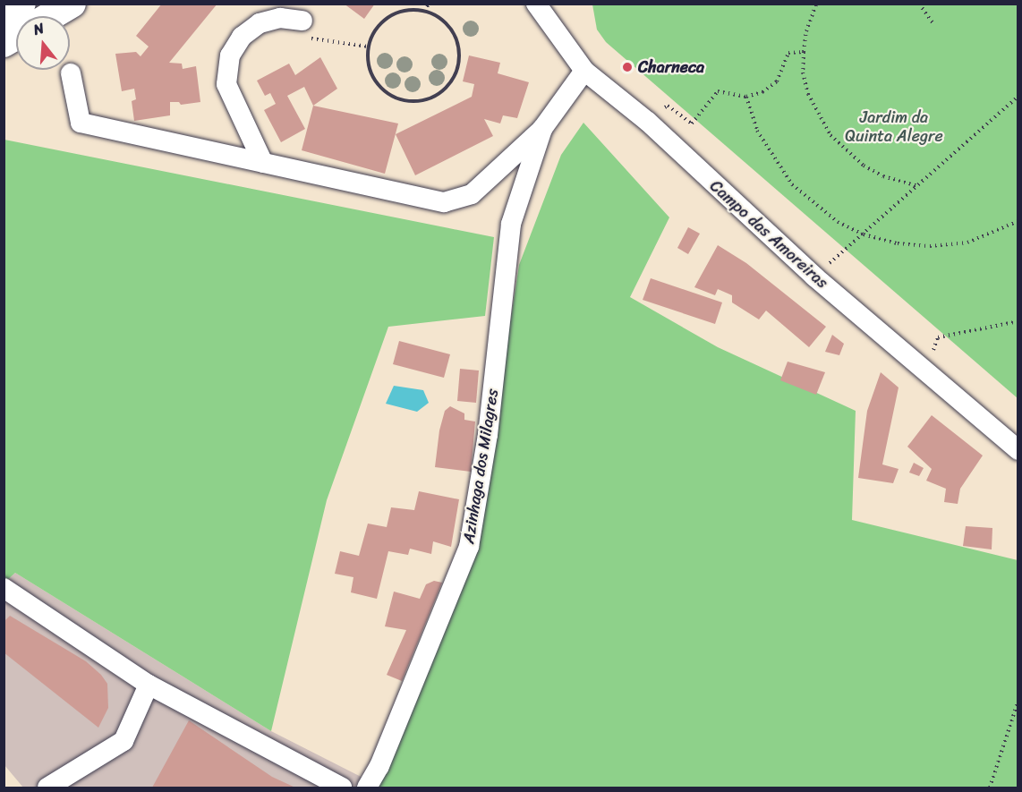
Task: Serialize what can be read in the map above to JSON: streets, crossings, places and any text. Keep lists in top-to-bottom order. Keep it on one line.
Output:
{"streets":{"street":["Campo das Amoreiras","Azinhaga dos Milagres"]},"parks":["Jardim da Quinta Alegre"],"places":["Charneca"],"north":"top"}
